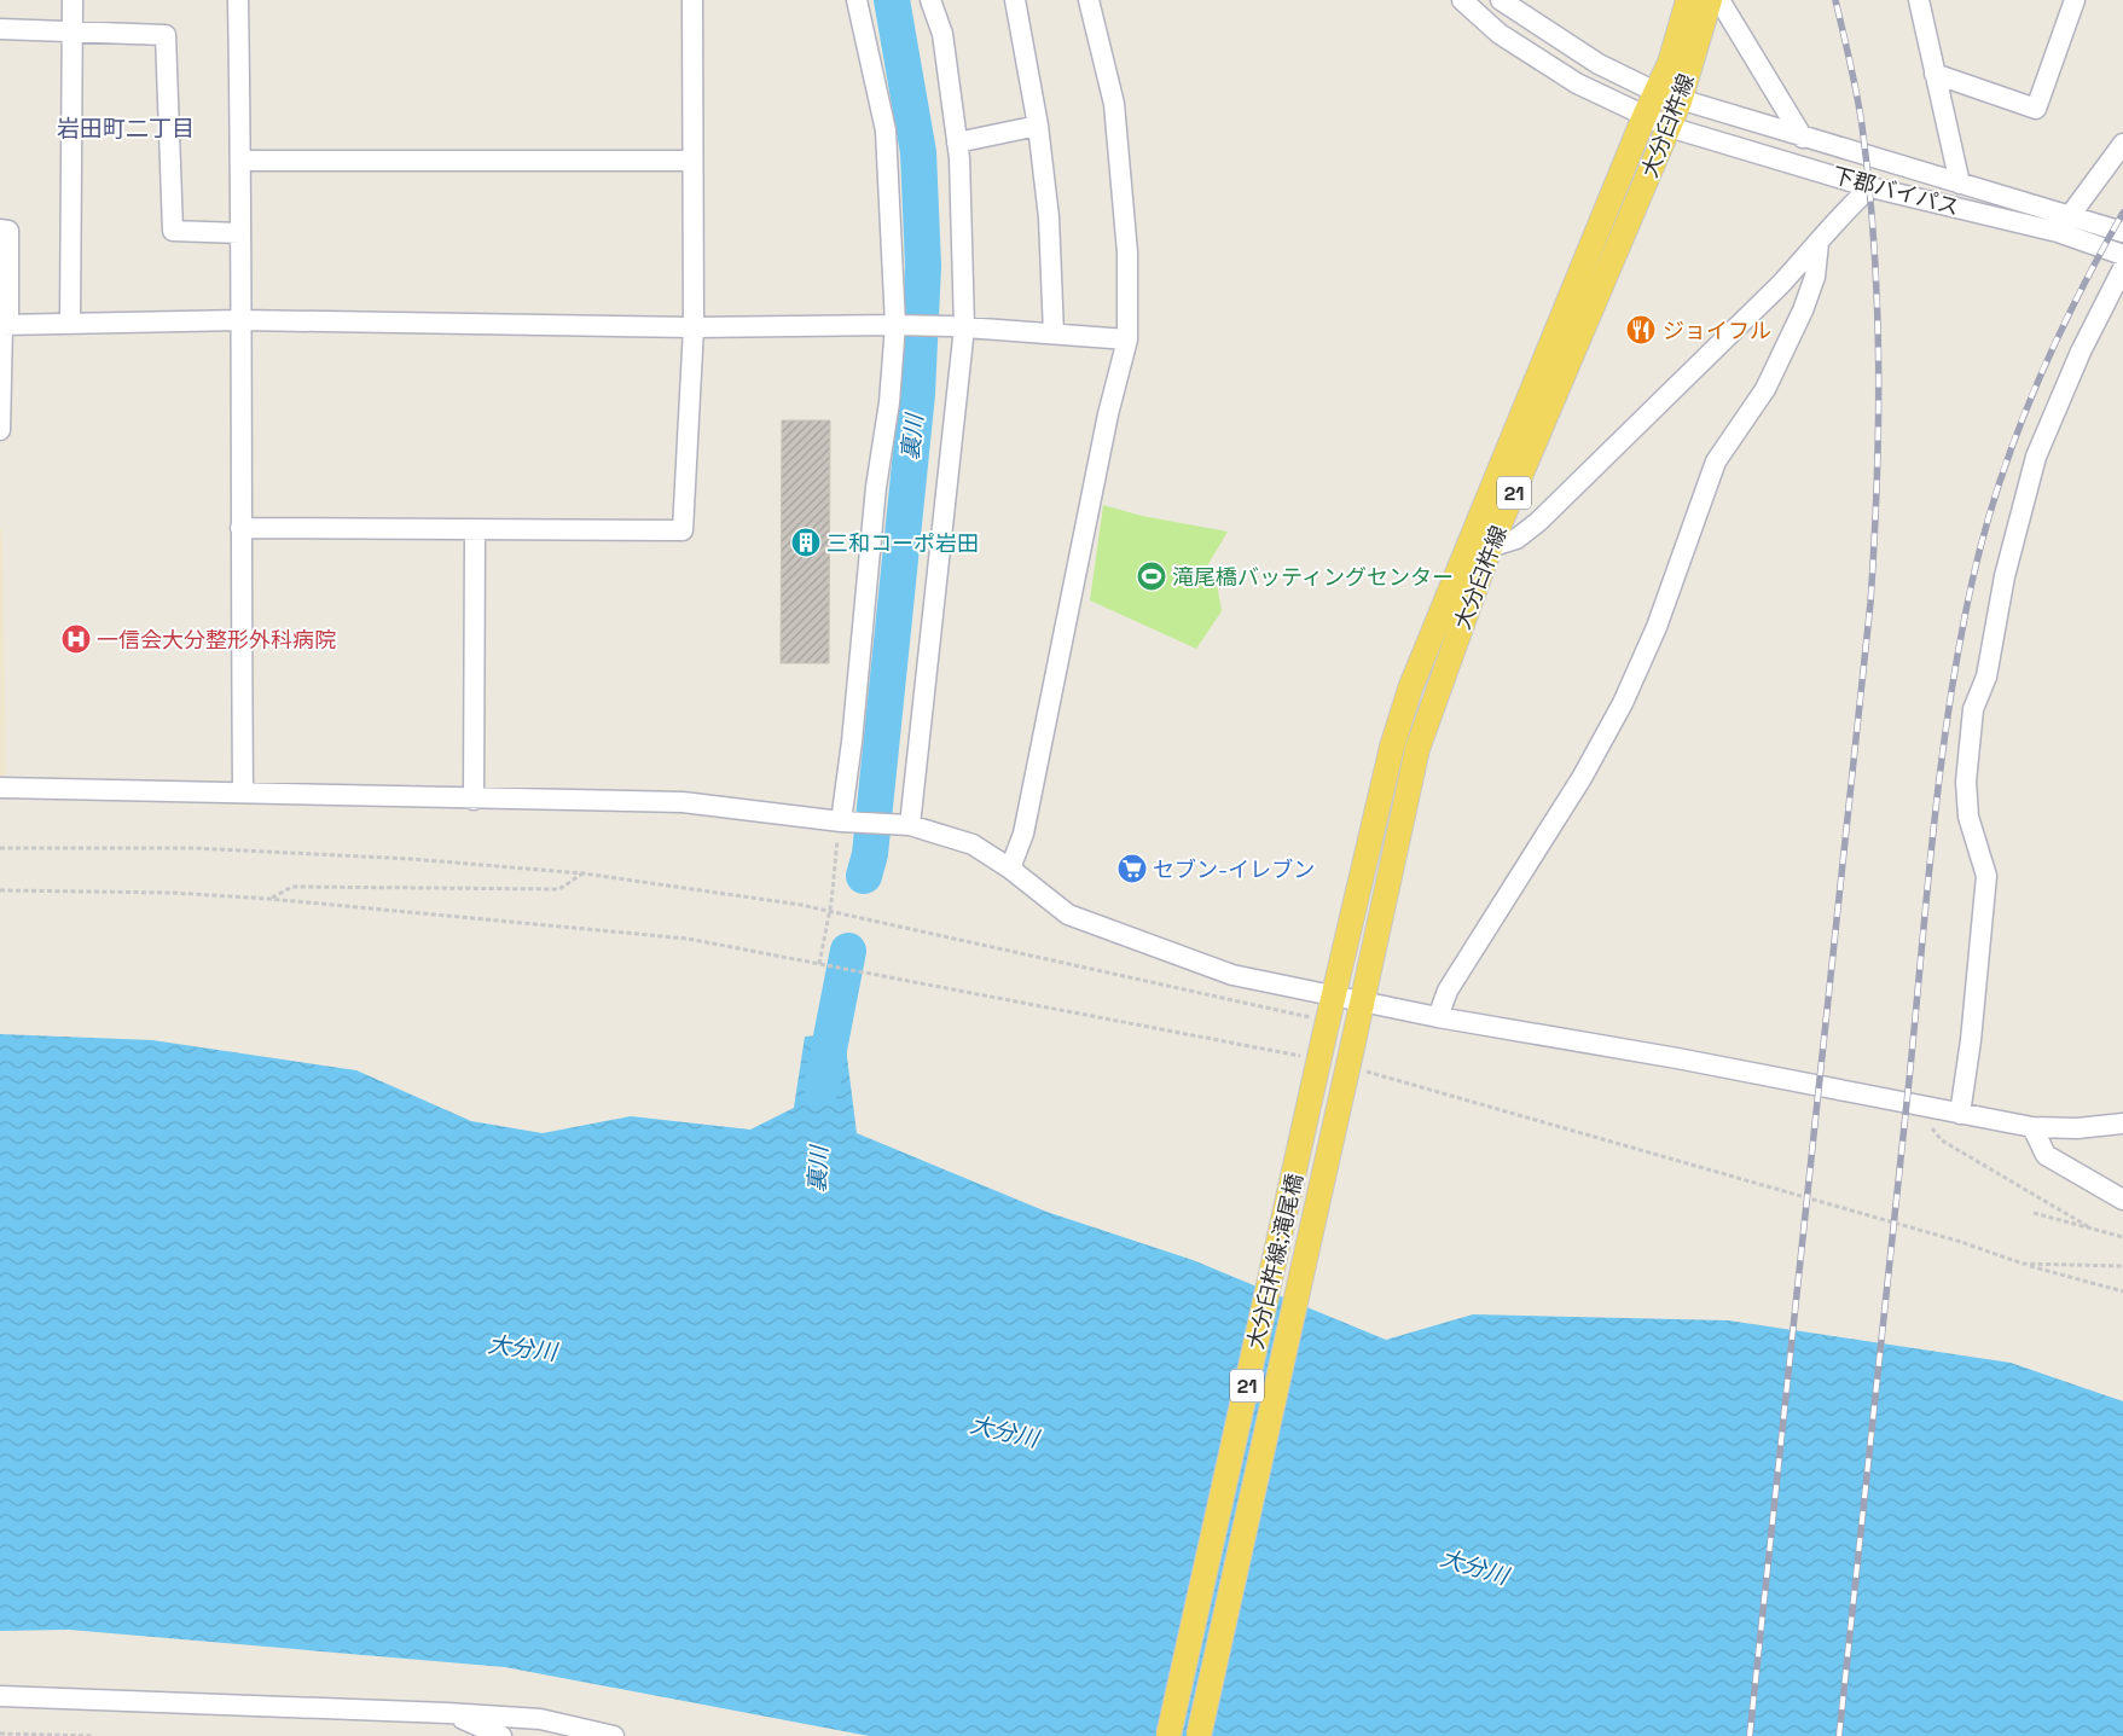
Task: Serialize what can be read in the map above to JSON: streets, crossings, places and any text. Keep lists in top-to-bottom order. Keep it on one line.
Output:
{"streets":{"main road":["大分臼杵線","21","大分臼杵線;滝尾橋"],"street":["下郡バイパス"]},"crossings":[["大分臼杵線","下郡バイパス"],["大分臼杵線","21"],["大分臼杵線","大分臼杵線;滝尾橋"],["21","大分臼杵線;滝尾橋"]],"districts":["岩田町二丁目"],"water":["裏川","大分川"],"places":{"restaurant":["ジョイフル"],"building":["三和コーポ岩田"],"sports":["滝尾橋バッティングセンター"],"hospital":["一信会大分整形外科病院"],"supermarket":["セブン-イレブン"]}}
